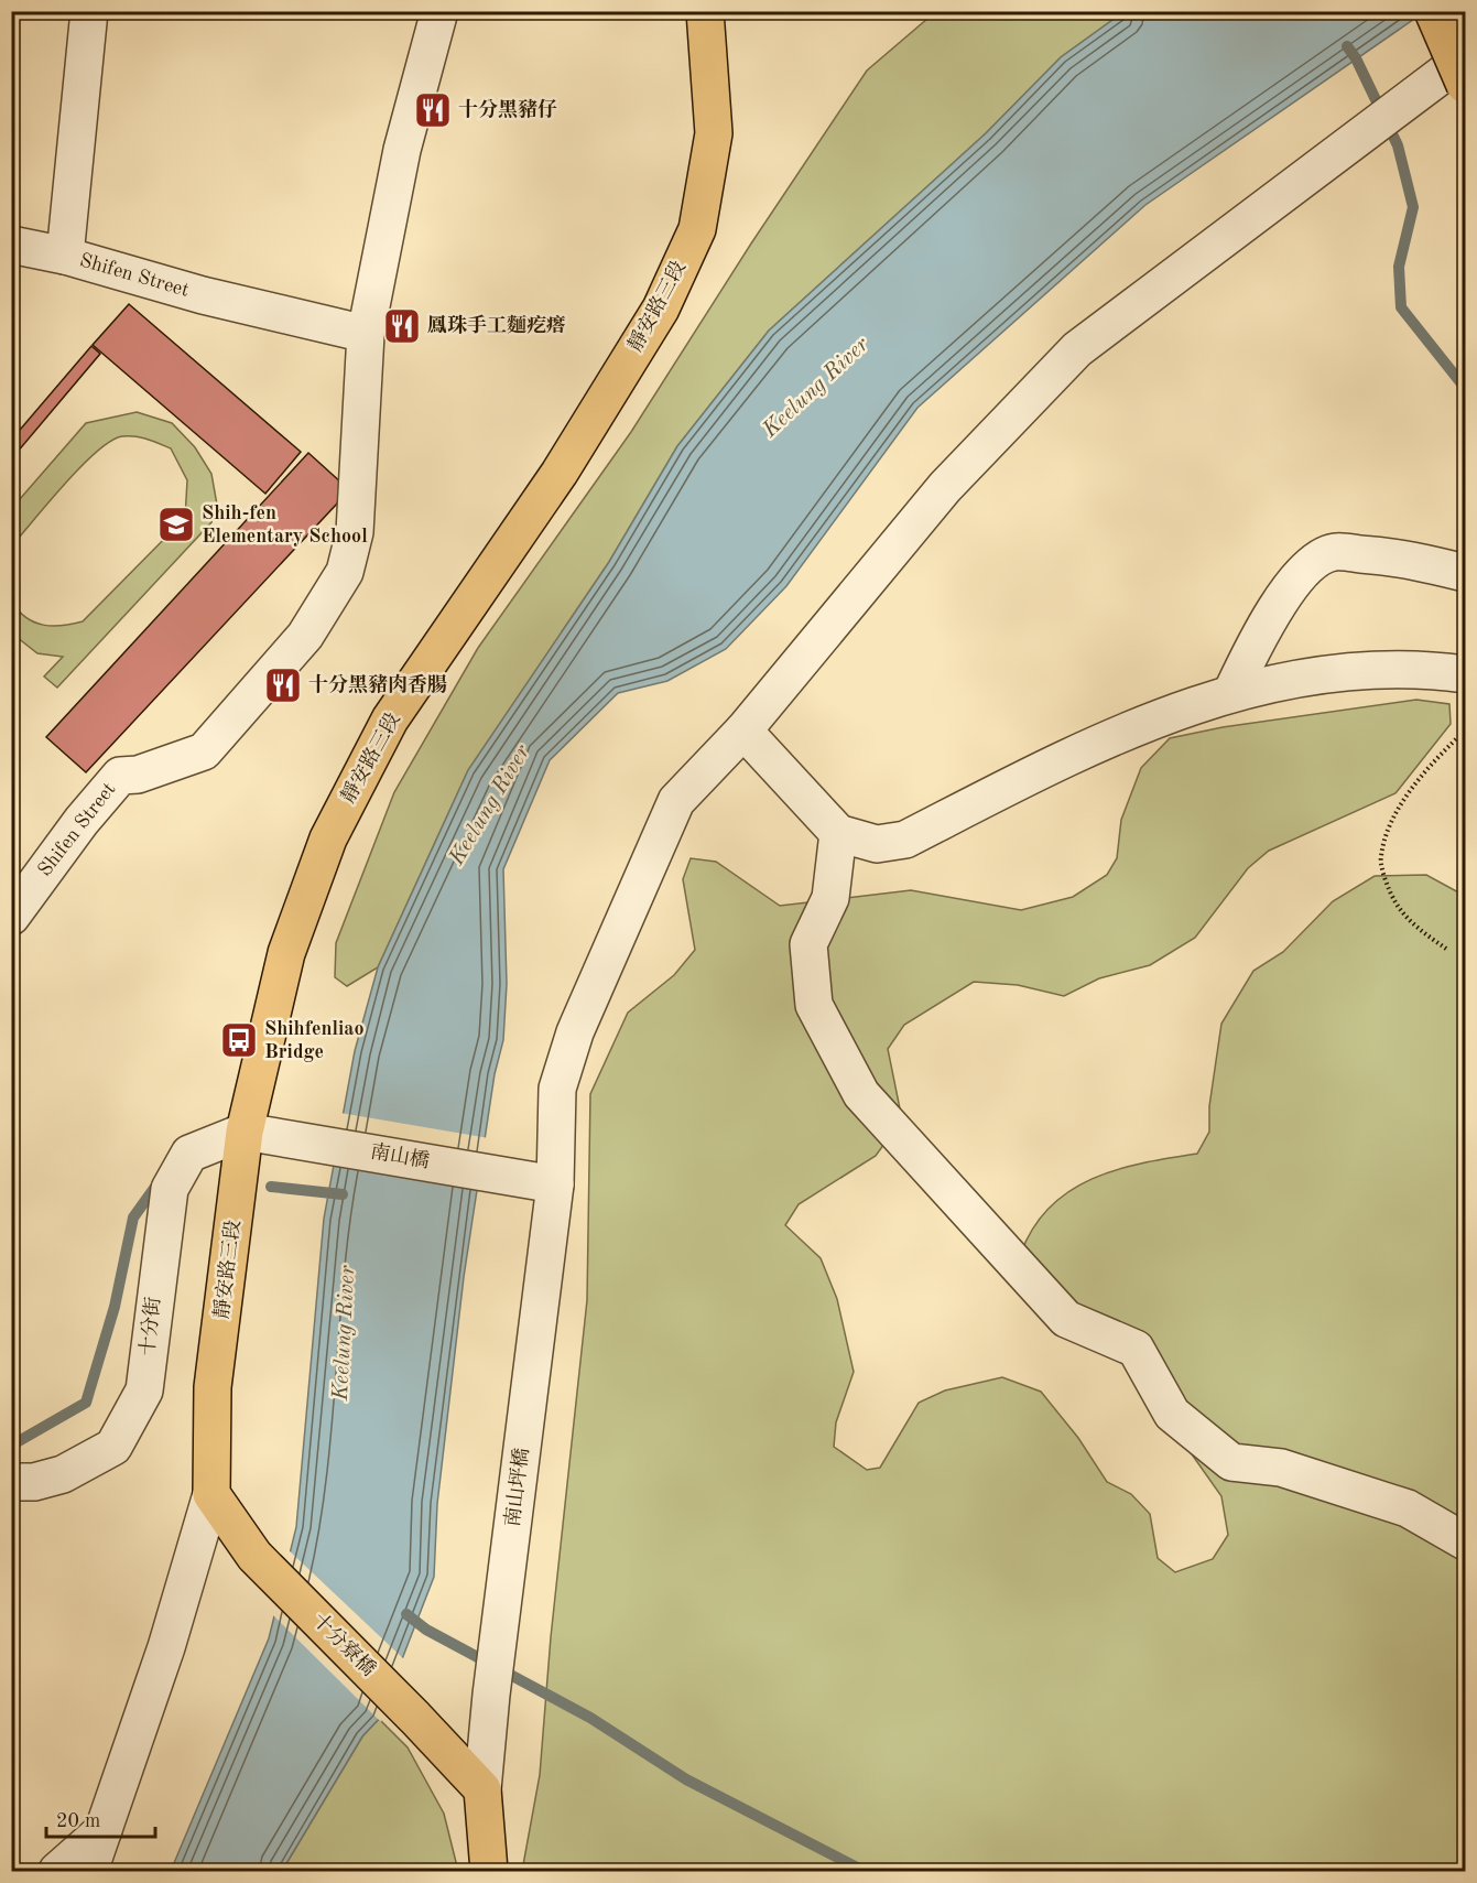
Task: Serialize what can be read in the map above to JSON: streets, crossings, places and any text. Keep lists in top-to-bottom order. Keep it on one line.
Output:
{"streets":{"main road":["靜安路三段","十分寮橋"],"street":["Shifen Street","南山橋","十分街","南山坪橋"]},"crossings":[["靜安路三段","南山橋"],["靜安路三段","十分街"],["靜安路三段","十分寮橋"],["南山橋","十分街"],["南山橋","南山坪橋"],["南山坪橋","十分寮橋"]],"water":["Keelung River"],"places":{"restaurant":["十分黑豬仔","鳳珠手工麵疙瘩","十分黑豬肉香腸"],"school or university":["Shih-fen Elementary School"],"bus stop":["Shihfenliao Bridge"]},"scale_bar":"20 m"}
